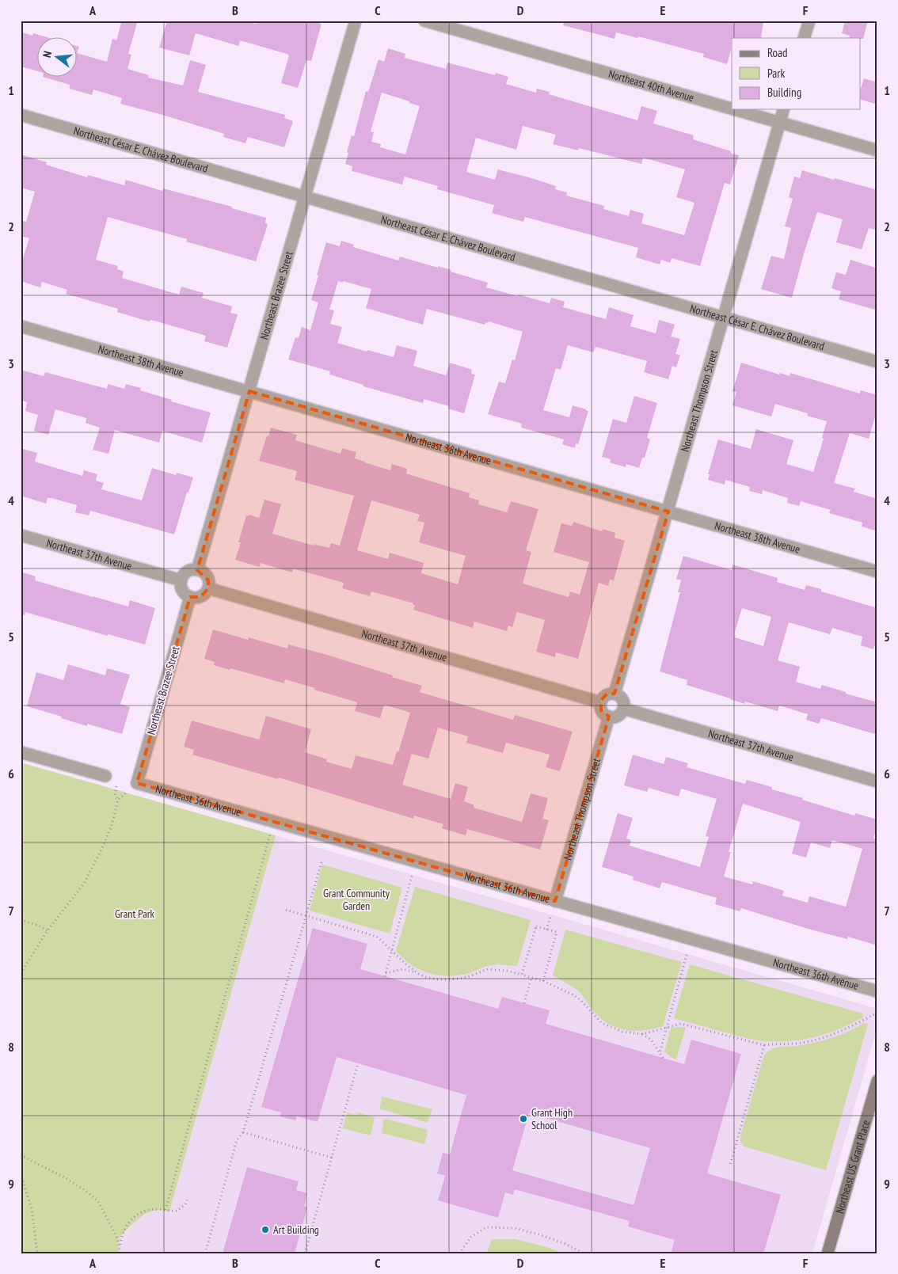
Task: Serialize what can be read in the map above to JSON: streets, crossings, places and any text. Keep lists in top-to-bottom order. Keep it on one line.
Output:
{"streets":{"street":["Northeast 40th Avenue","Northeast César E. Chávez Boulevard","Northeast Brazee Street","Northeast 38th Avenue","Northeast Thompson Street","Northeast 37th Avenue","Northeast 36th Avenue","Northeast US Grant Place"]},"crossings":[["Northeast 40th Avenue","Northeast Thompson Street"],["Northeast César E. Chávez Boulevard","Northeast Brazee Street"],["Northeast César E. Chávez Boulevard","Northeast Thompson Street"],["Northeast Brazee Street","Northeast 38th Avenue"],["Northeast Brazee Street","Northeast 37th Avenue"],["Northeast Brazee Street","Northeast 36th Avenue"],["Northeast 38th Avenue","Northeast Thompson Street"],["Northeast Thompson Street","Northeast 37th Avenue"],["Northeast Thompson Street","Northeast 36th Avenue"]],"parks":["Grant Community Garden","Grant Park"],"places":["Grant High School","Art Building"],"legend":["Road","Park","Building"],"north":"left","grid":{"columns":["A","B","C","D","E","F"],"rows":["1","2","3","4","5","6","7","8","9"]}}
